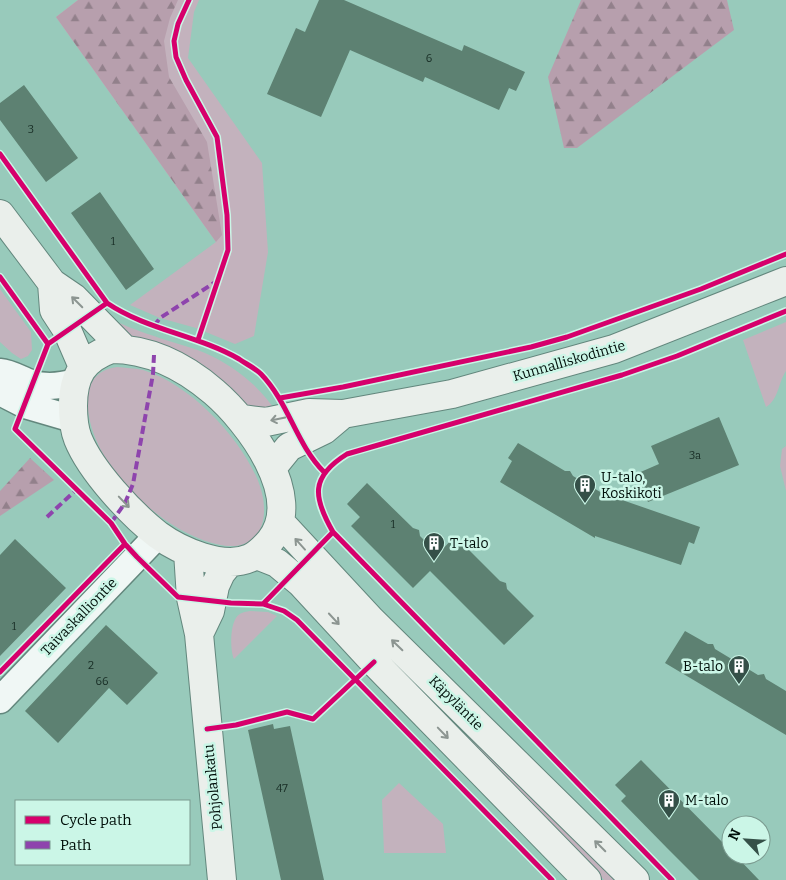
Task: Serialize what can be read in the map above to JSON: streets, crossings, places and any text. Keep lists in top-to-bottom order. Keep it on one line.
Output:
{"streets":{"main road":["Kunnalliskodintie","Käpyläntie","Pohjolankatu"],"street":["Taivaskalliontie"]},"places":{"building":["U-talo, Koskikoti","T-talo","B-talo","M-talo"]},"house_numbers":["6","3","1","3a","1","1","2","66","47"],"legend":["Cycle path","Path"],"north":"top left"}
